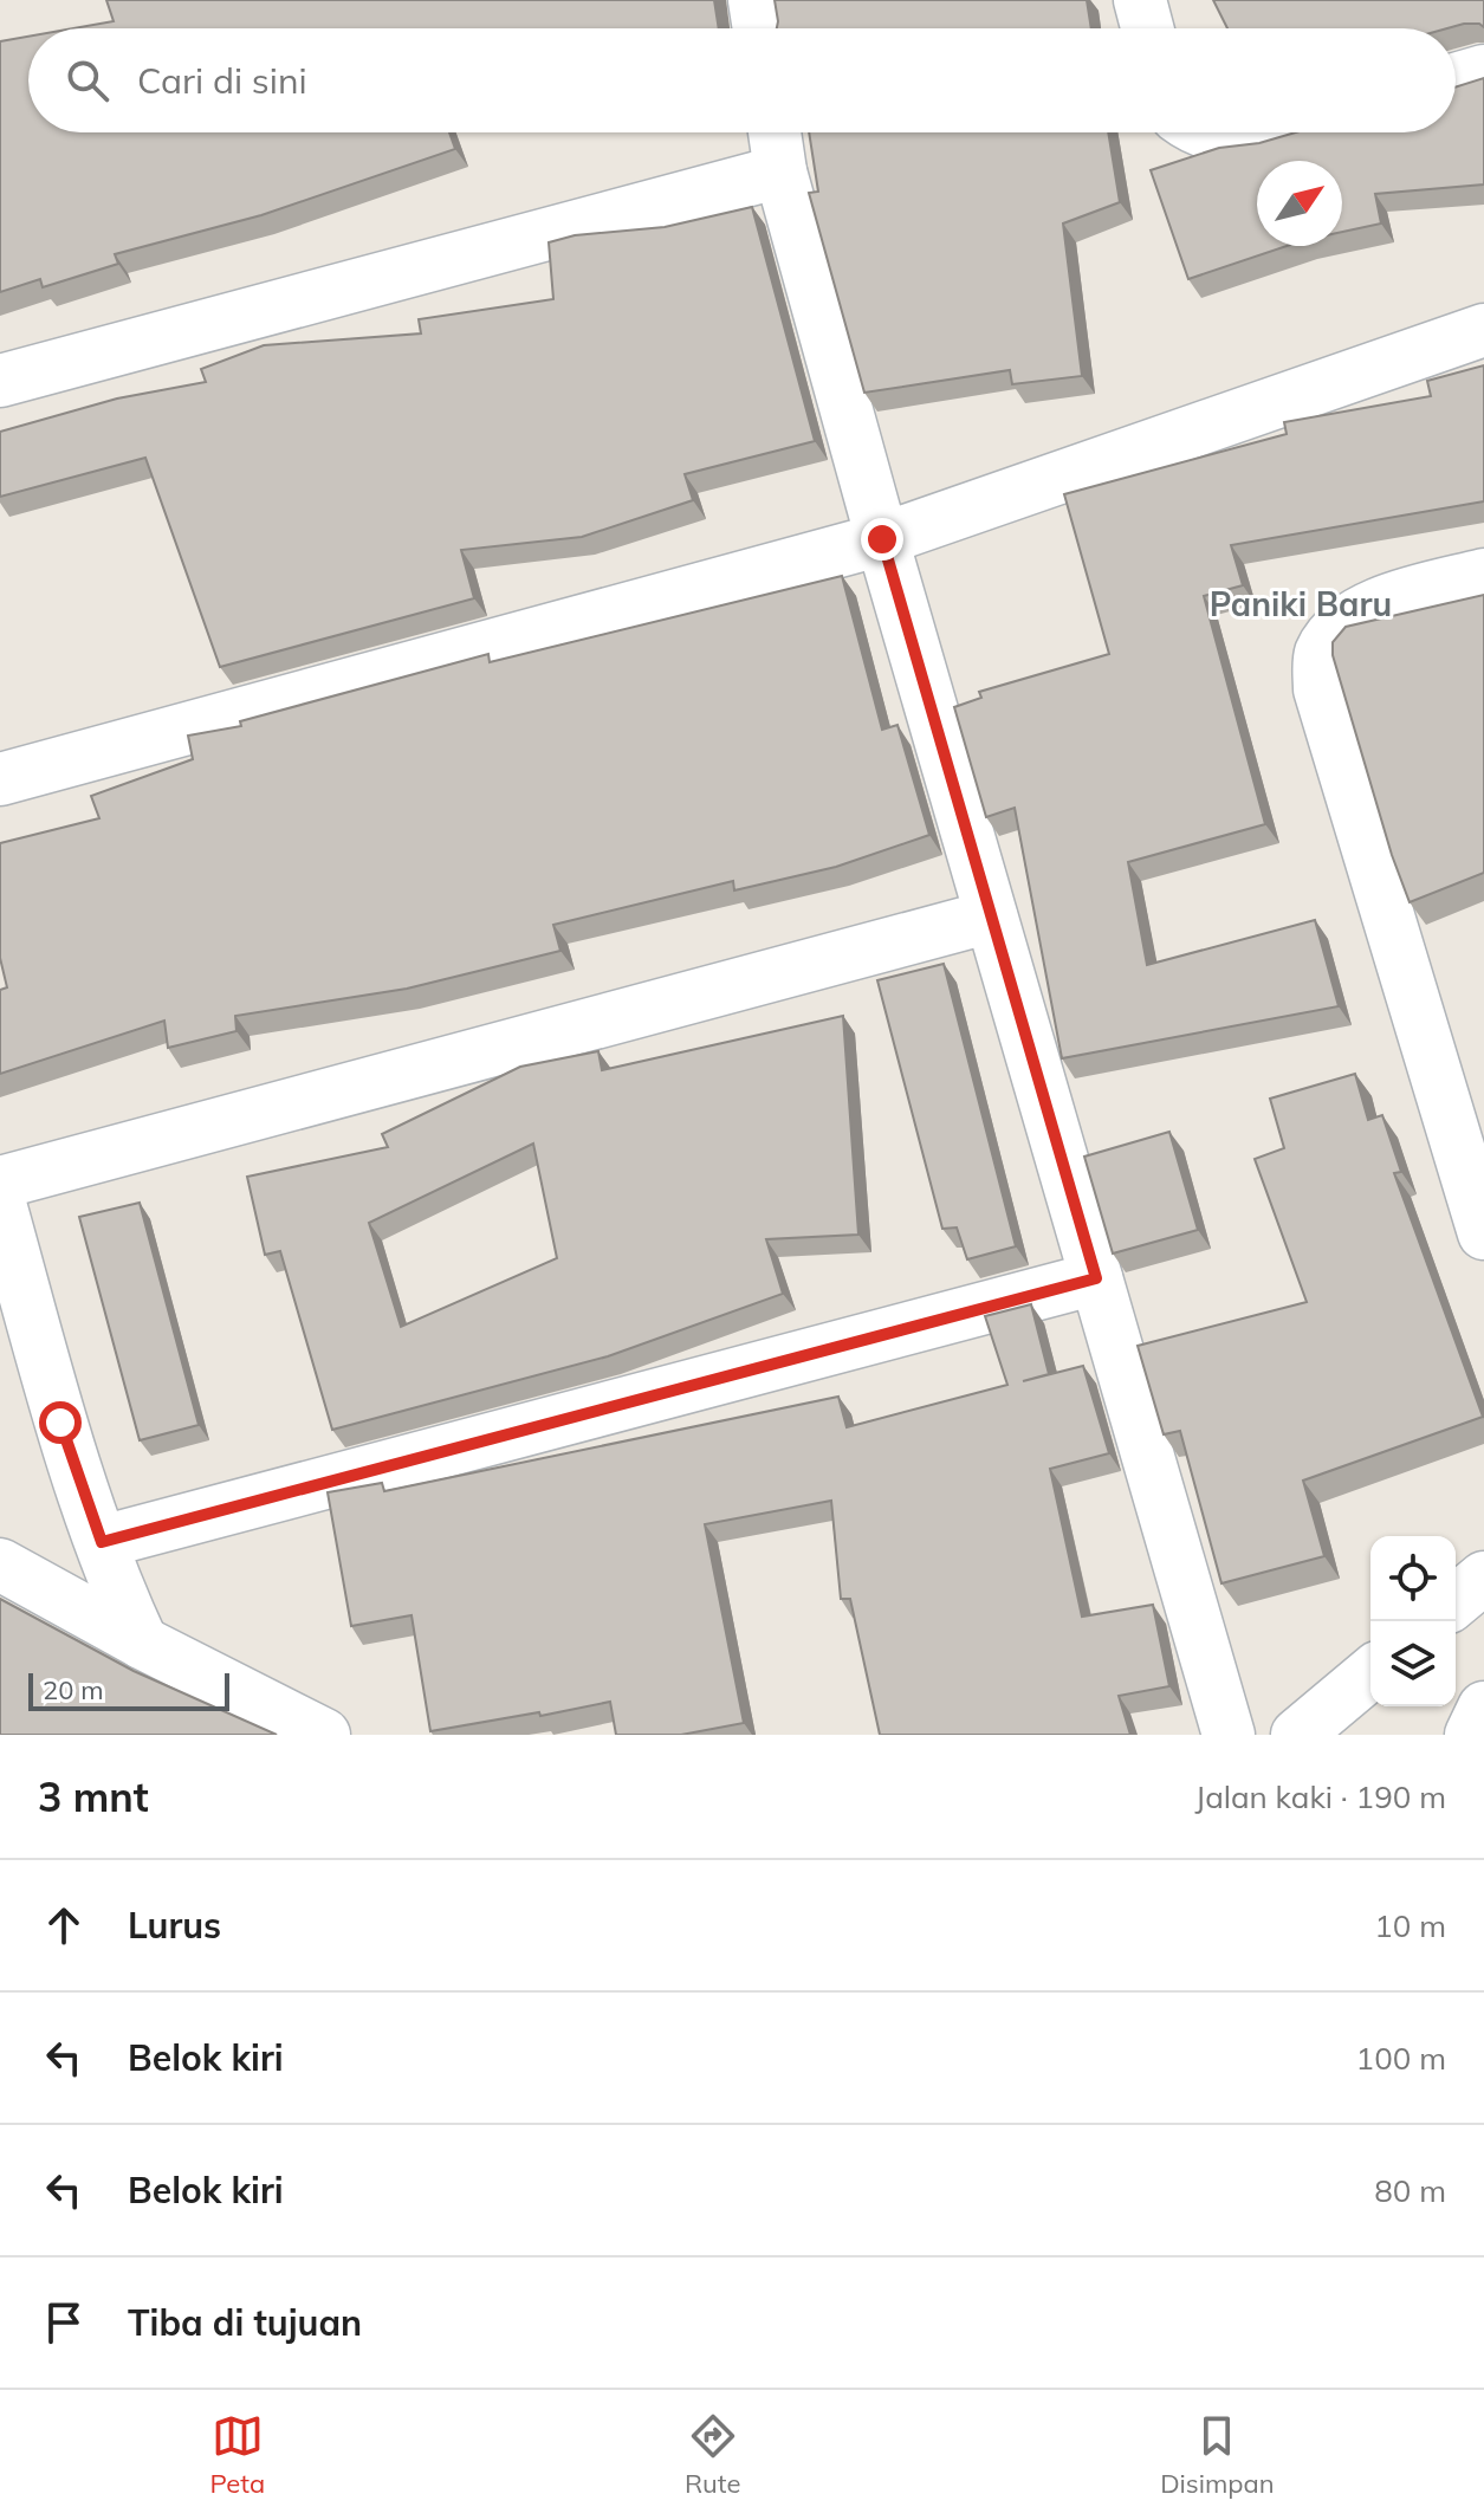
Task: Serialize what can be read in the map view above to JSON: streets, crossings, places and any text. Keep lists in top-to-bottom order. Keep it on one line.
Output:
{"districts":["Paniki Baru"],"scale_bar":"20 m","north":"top right","page":{"search":"Cari di sini","scale":"20 m","heading":["3 mnt","Jalan kaki · 190 m"],"list":[["Lurus","10 m"],["Belok kiri","100 m"],["Belok kiri","80 m"],"Tiba di tujuan"],"nav":["Peta","Rute","Disimpan"]}}
